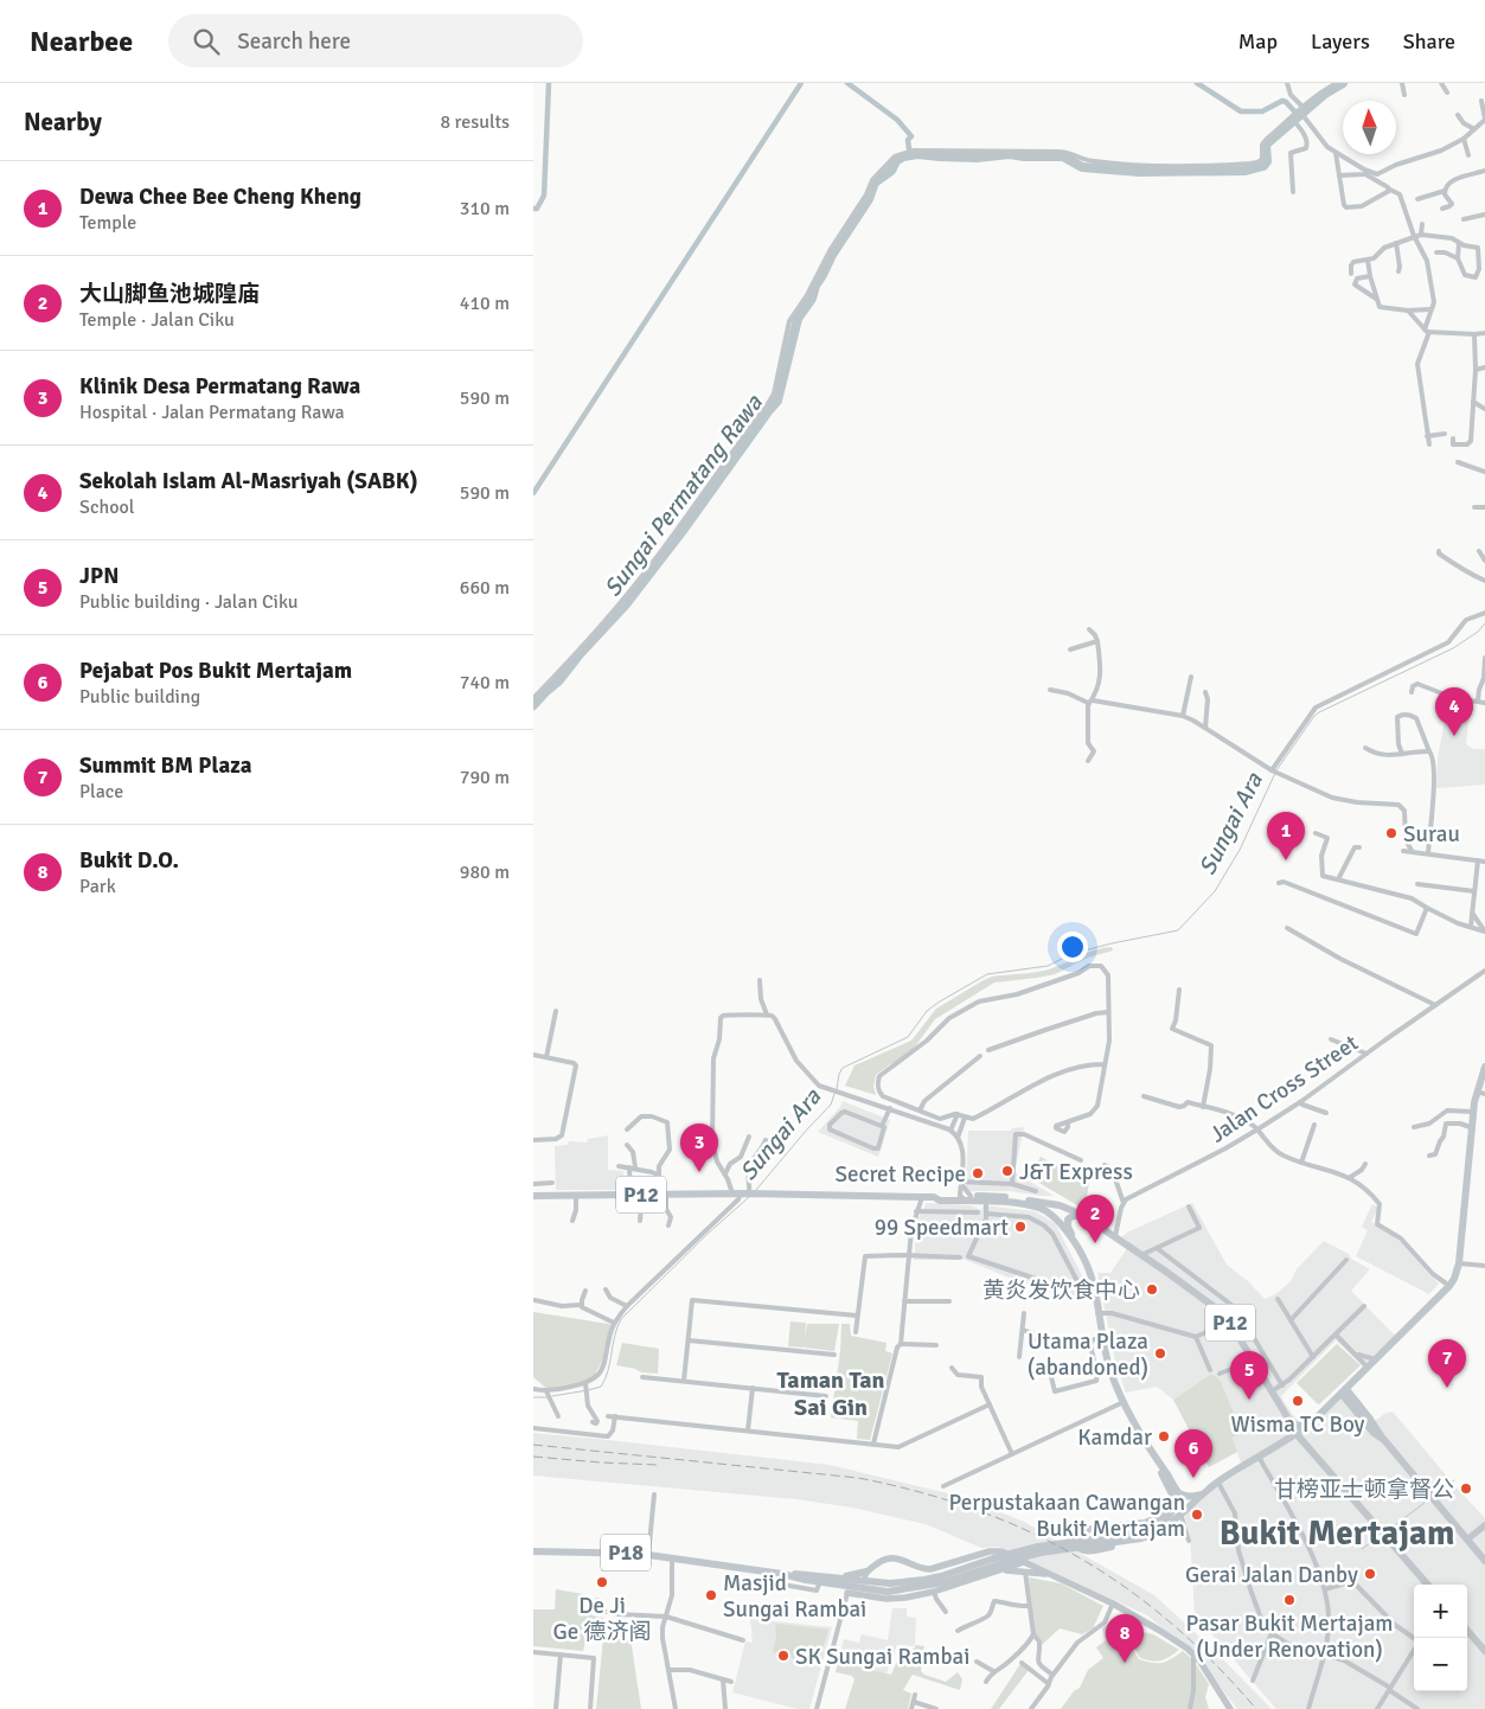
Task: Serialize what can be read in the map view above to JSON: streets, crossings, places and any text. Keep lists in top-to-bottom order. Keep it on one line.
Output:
{"streets":{"main road":["P12","P18"],"street":["Jalan Cross Street"]},"districts":["Taman Tan Sai Gin","Bukit Mertajam"],"water":["Sungai Permatang Rawa","Sungai Ara"],"places":["Surau","J&T Express","Secret Recipe","99 Speedmart","黄炎发饮食中心","Utama Plaza (abandoned)","Wisma TC Boy","Kamdar","甘榜亚士顿拿督公","Perpustakaan Cawangan Bukit Mertajam","Gerai Jalan Danby","De Ji Ge 德济阁","Masjid Sungai Rambai","Pasar Bukit Mertajam (Under Renovation)","SK Sungai Rambai"],"north":"top","page":{"header":"Nearbee","search":"Search here","nav":["Map","Layers","Share"],"heading":["Nearby","8 results"],"list":[{"mark":"1","name":"Dewa Chee Bee Cheng Kheng","note":"Temple","value":"310 m"},{"mark":"2","name":"大山脚鱼池城隍庙","note":"Temple · Jalan Ciku","value":"410 m"},{"mark":"3","name":"Klinik Desa Permatang Rawa","note":"Hospital · Jalan Permatang Rawa","value":"590 m"},{"mark":"4","name":"Sekolah Islam Al-Masriyah (SABK)","note":"School","value":"590 m"},{"mark":"5","name":"JPN","note":"Public building · Jalan Ciku","value":"660 m"},{"mark":"6","name":"Pejabat Pos Bukit Mertajam","note":"Public building","value":"740 m"},{"mark":"7","name":"Summit BM Plaza","note":"Place","value":"790 m"},{"mark":"8","name":"Bukit D.O.","note":"Park","value":"980 m"}],"pins":["4","1","3","2","7","5","6","8"],"map_buttons":["+","−"]}}
